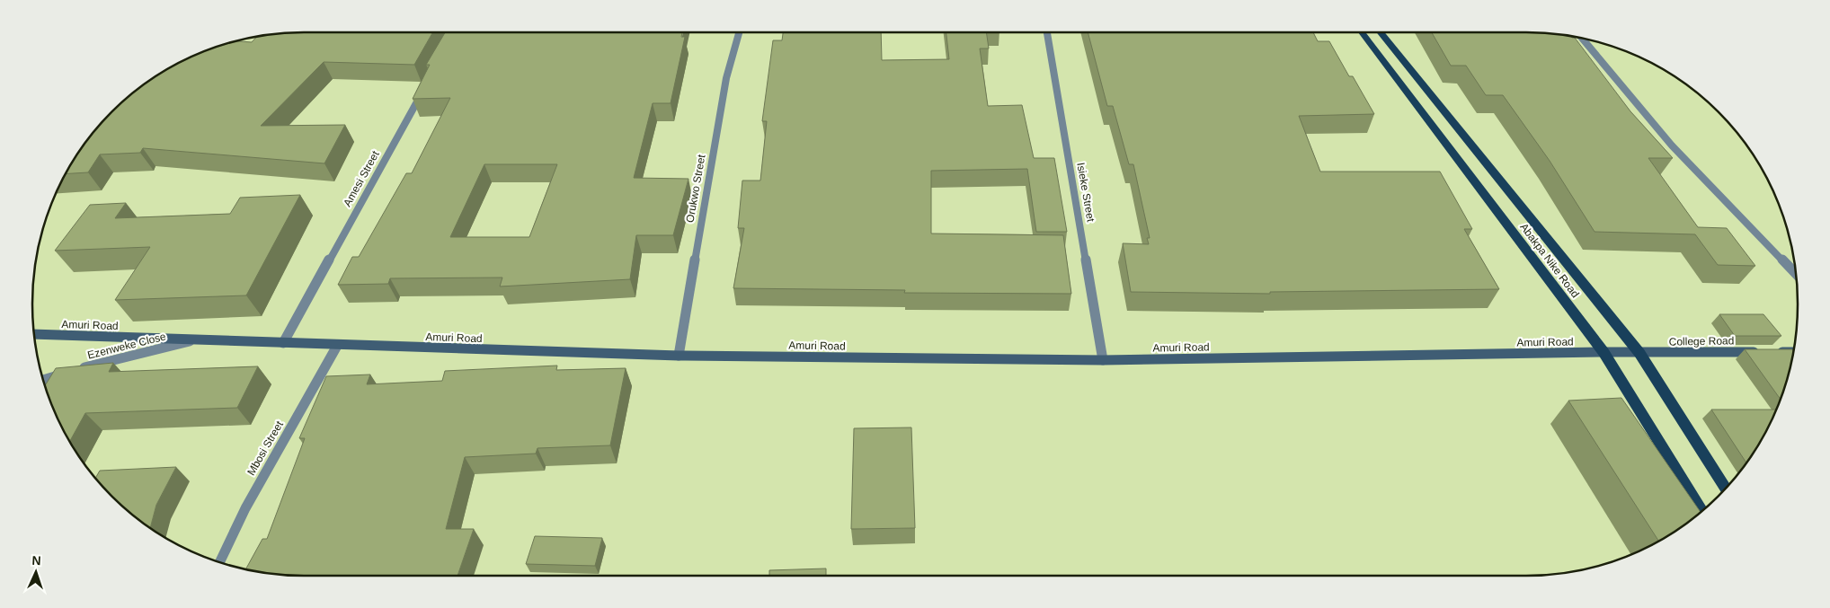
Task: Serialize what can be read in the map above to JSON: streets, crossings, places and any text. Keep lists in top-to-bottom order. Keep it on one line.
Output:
{"streets":{"main road":["Abakpa Nike Road","Amuri Road","College Road"],"street":["Amesi Street","Orukwo Street","Isieke Street","Ezenweke Close","Mbosi Street"]},"crossings":[["Amesi Street","Amuri Road"],["Orukwo Street","Amuri Road"],["Isieke Street","Amuri Road"],["Abakpa Nike Road","Amuri Road"],["Abakpa Nike Road","College Road"],["Amuri Road","College Road"],["Amuri Road","Ezenweke Close"],["Amuri Road","Mbosi Street"]],"north":"top"}
